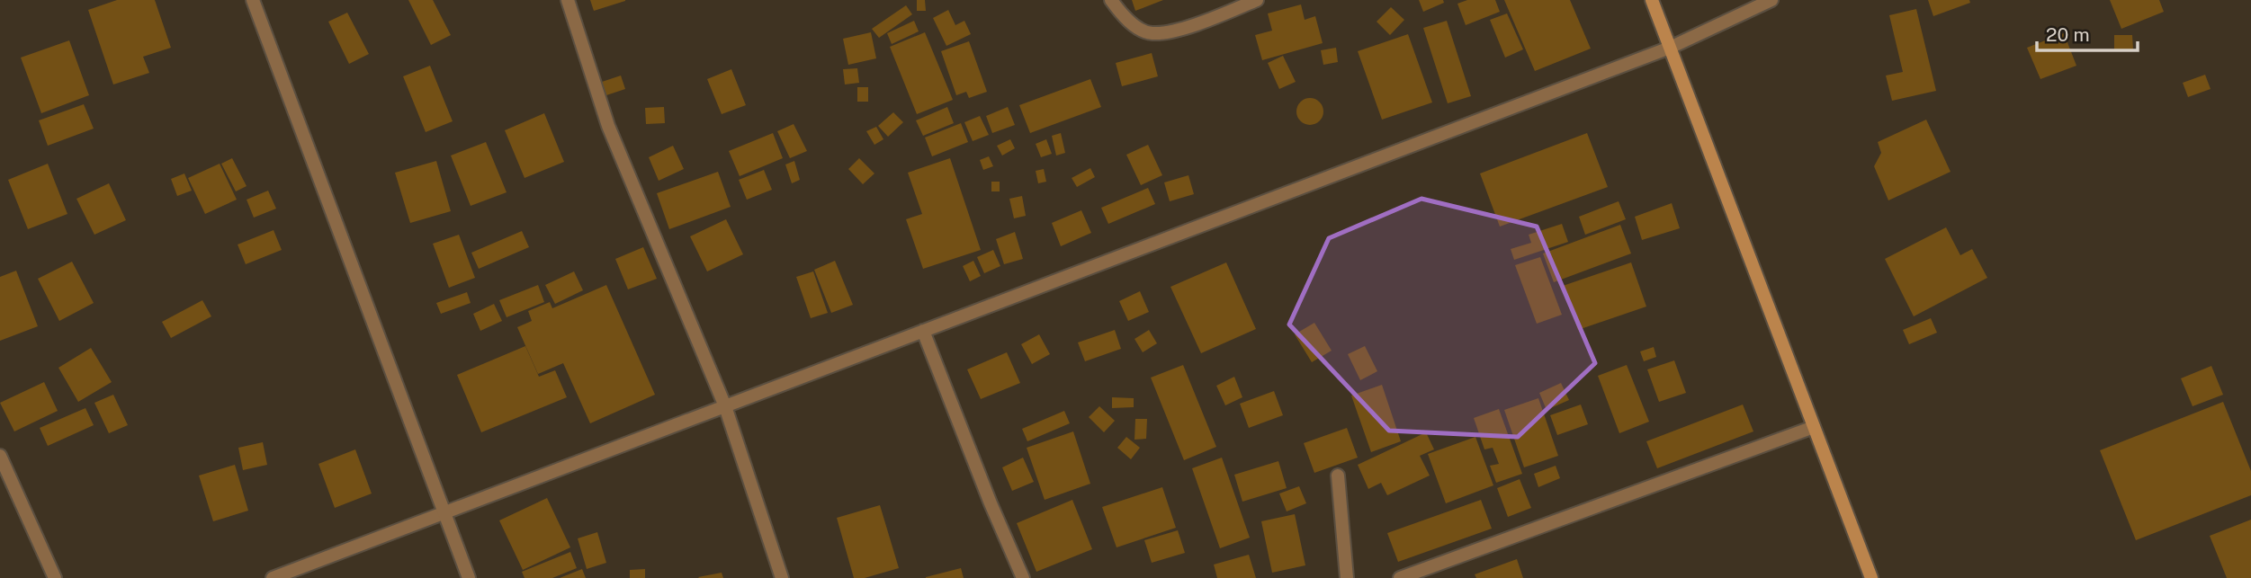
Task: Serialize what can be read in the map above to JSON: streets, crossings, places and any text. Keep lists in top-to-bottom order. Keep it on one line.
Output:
{"scale_bar":"20 m"}
